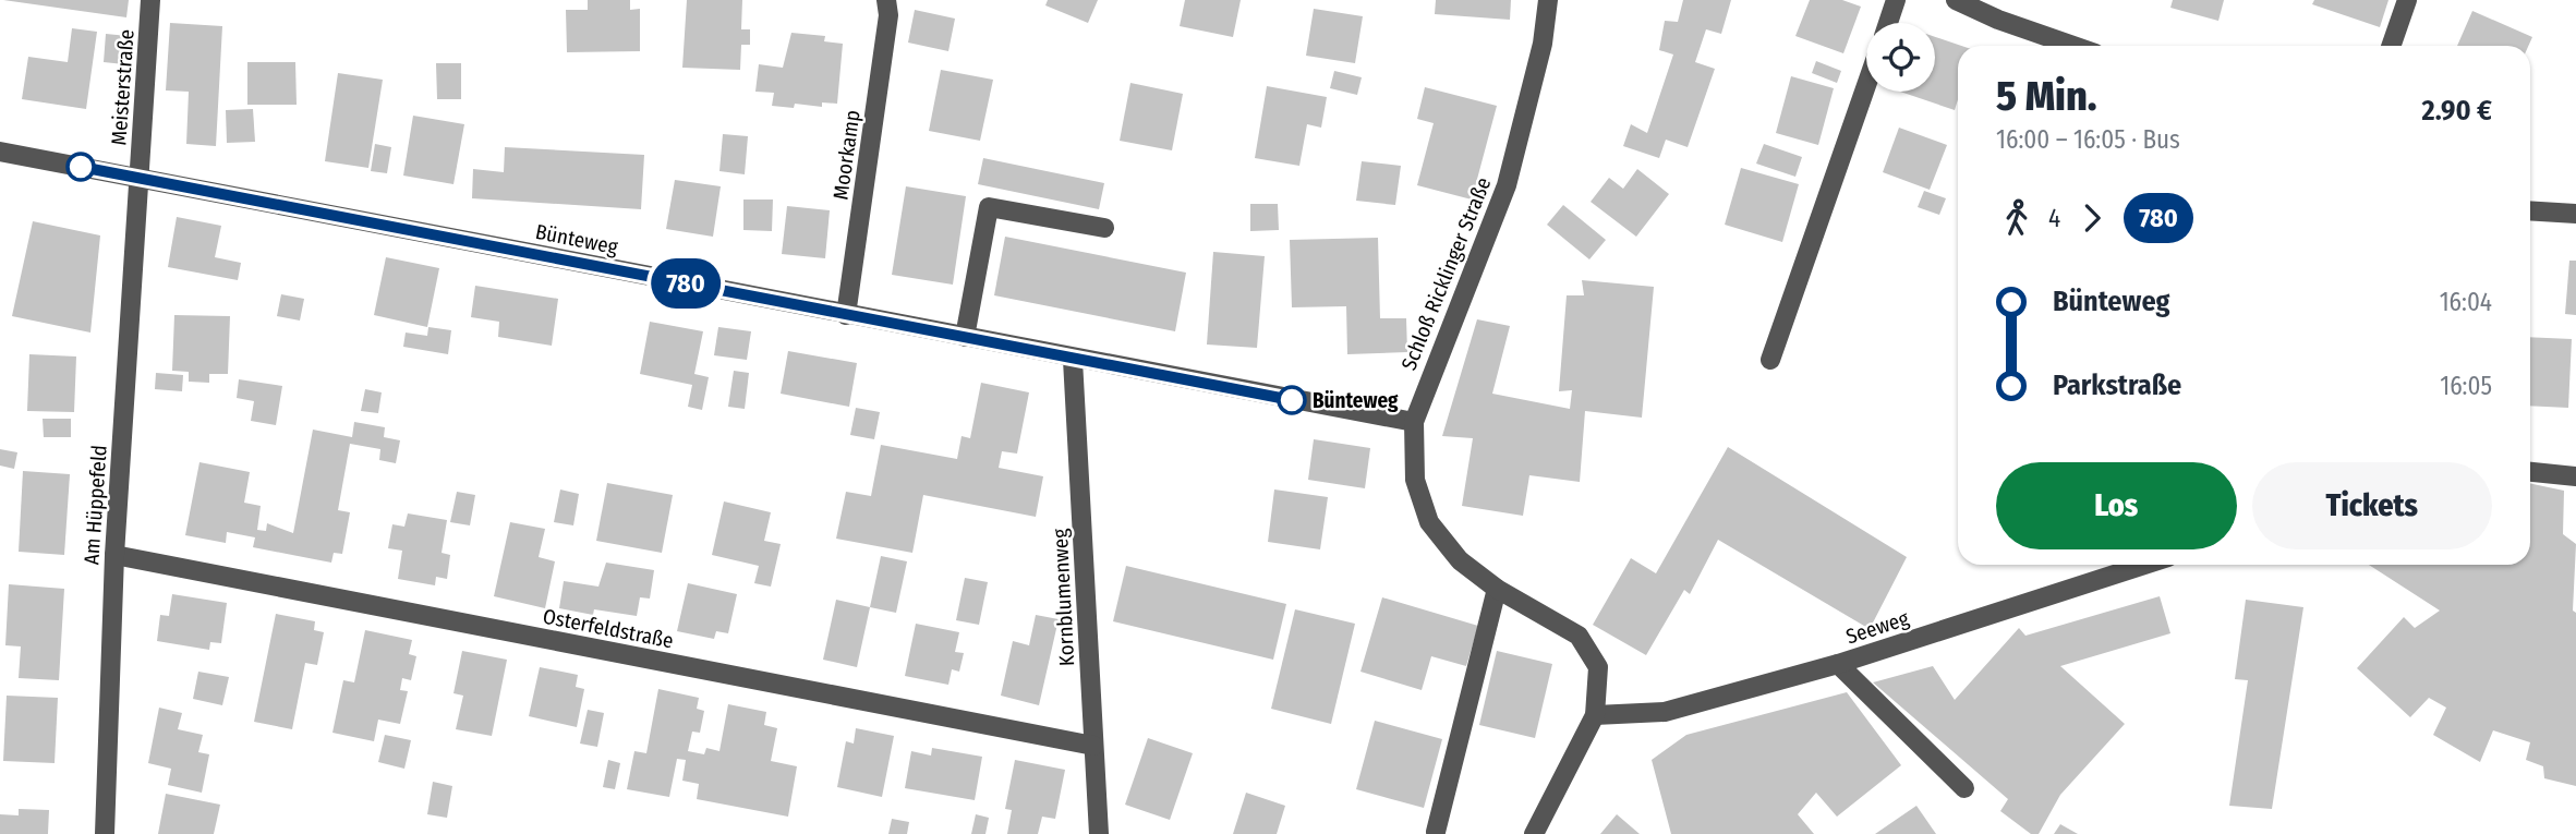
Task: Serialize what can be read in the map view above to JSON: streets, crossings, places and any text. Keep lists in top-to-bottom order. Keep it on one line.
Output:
{"streets":{"street":["Meisterstraße","Moorkamp","Bünteweg","Schloß Ricklinger Straße","Am Hüppefeld","Kornblumenweg","Seeweg","Osterfeldstraße"]},"crossings":[["Meisterstraße","Bünteweg"],["Meisterstraße","Am Hüppefeld"],["Moorkamp","Bünteweg"],["Bünteweg","Schloß Ricklinger Straße"],["Bünteweg","Am Hüppefeld"],["Bünteweg","Kornblumenweg"],["Schloß Ricklinger Straße","Seeweg"],["Am Hüppefeld","Osterfeldstraße"],["Kornblumenweg","Osterfeldstraße"]],"places":["Bünteweg"],"lines":["bus line 780"],"page":{"on_map":"780","heading":["5 Min.","16:00 – 16:05 · Bus","2.90 €"],"legs":["4","780"],"list":[{"name":"Bünteweg","value":"16:04"},{"name":"Parkstraße","value":"16:05"}],"buttons":["Los","Tickets"]}}
